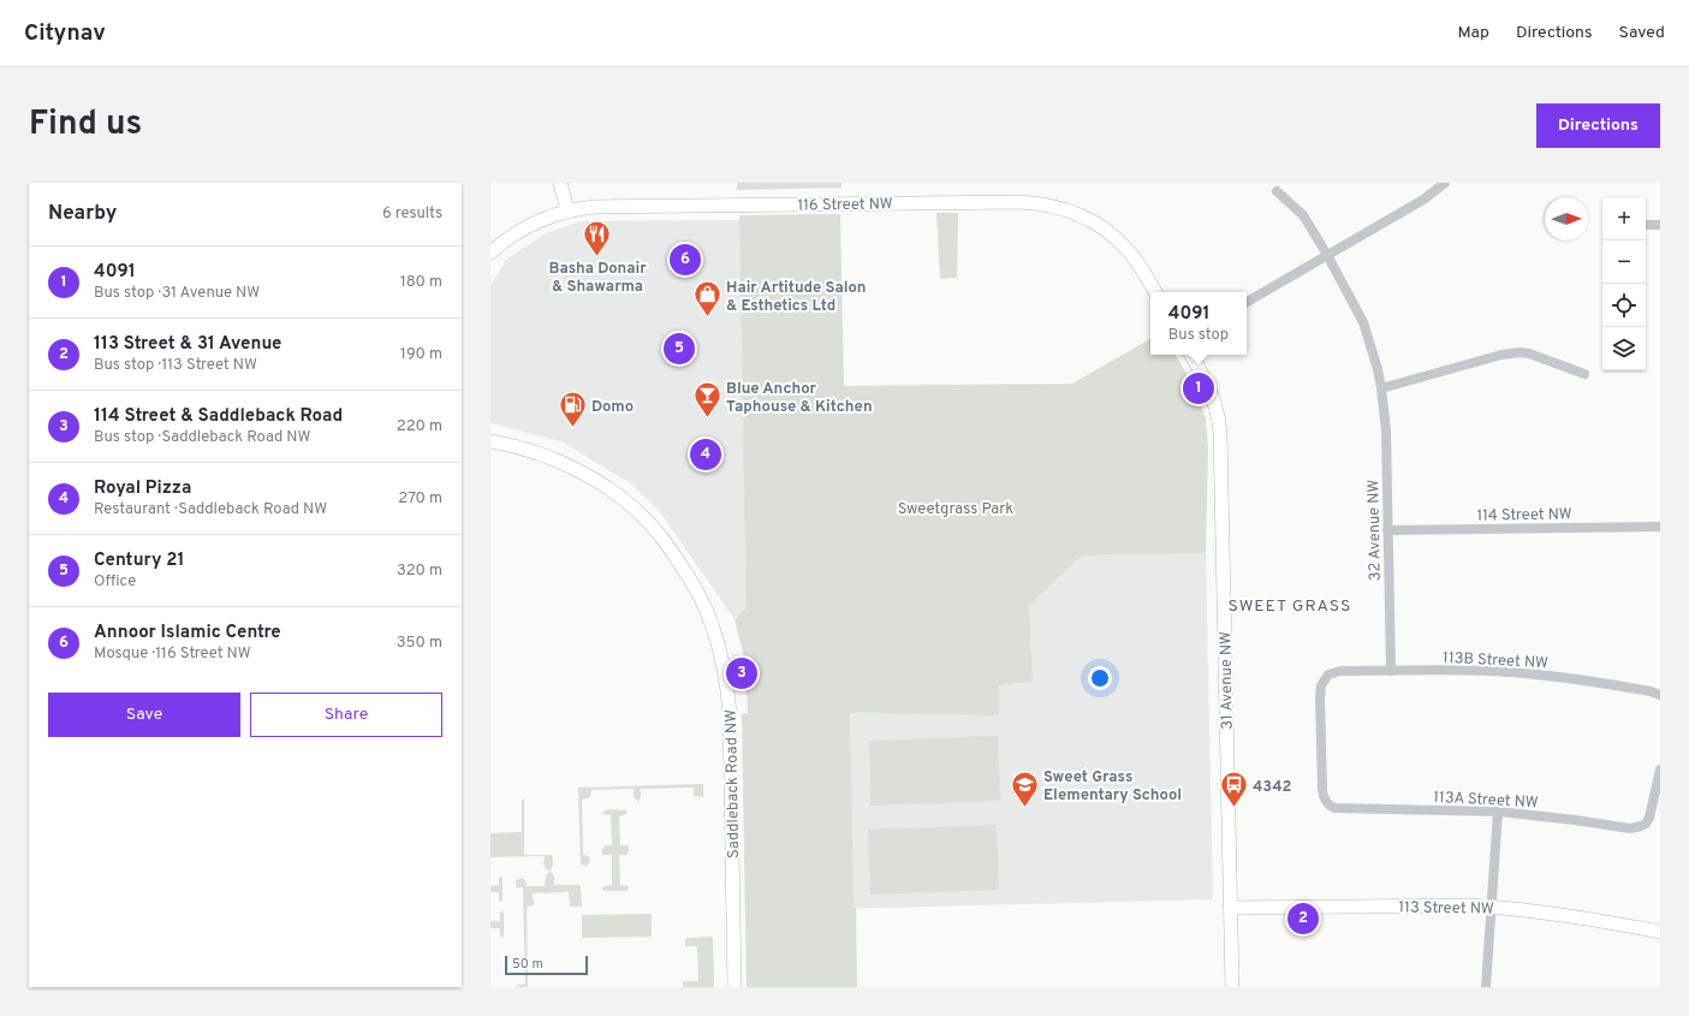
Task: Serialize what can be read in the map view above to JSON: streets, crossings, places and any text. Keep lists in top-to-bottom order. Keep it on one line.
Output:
{"streets":{"street":["116 Street NW","114 Street NW","32 Avenue NW","113B Street NW","31 Avenue NW","Saddleback Road NW","113A Street NW","113 Street NW"]},"crossings":[["114 Street NW","32 Avenue NW"],["32 Avenue NW","113B Street NW"],["113B Street NW","113A Street NW"],["31 Avenue NW","113 Street NW"]],"districts":["SWEET GRASS"],"parks":["Sweetgrass Park"],"places":{"restaurant":["Basha Donair & Shawarma"],"shop":["Hair Artitude Salon & Esthetics Ltd"],"bar":["Blue Anchor Taphouse & Kitchen"],"fuel station":["Domo"],"school or university":["Sweet Grass Elementary School"],"bus stop":["4342"]},"scale_bar":"50 m","north":"right","page":{"header":"Citynav","nav":["Map","Directions","Saved"],"title":"Find us","buttons":["Directions",["Save","Share"]],"heading":["Nearby","6 results"],"map_buttons":["+","−"],"pins":["6","5","1","4","3","2"],"list":[{"mark":"1","name":"4091","note":"Bus stop · 31 Avenue NW","value":"180 m"},{"mark":"2","name":"113 Street & 31 Avenue","note":"Bus stop · 113 Street NW","value":"190 m"},{"mark":"3","name":"114 Street & Saddleback Road","note":"Bus stop · Saddleback Road NW","value":"220 m"},{"mark":"4","name":"Royal Pizza","note":"Restaurant · Saddleback Road NW","value":"270 m"},{"mark":"5","name":"Century 21","note":"Office","value":"320 m"},{"mark":"6","name":"Annoor Islamic Centre","note":"Mosque · 116 Street NW","value":"350 m"}],"popup":["4091","Bus stop"],"scale":"50 m"}}
